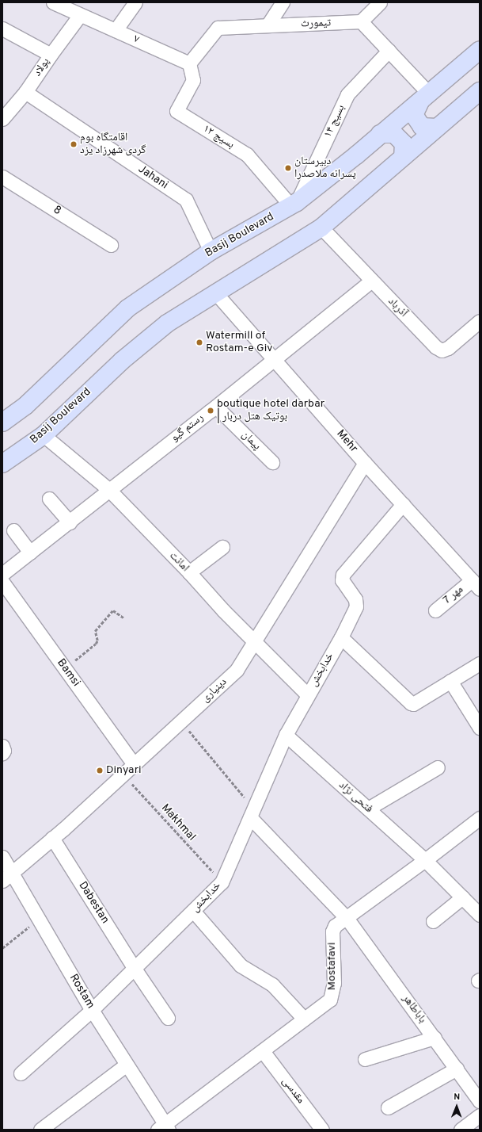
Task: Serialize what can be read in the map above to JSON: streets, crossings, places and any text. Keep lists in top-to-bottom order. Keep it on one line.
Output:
{"streets":{"main road":["Basij Boulevard"],"street":["تیمورث","۷","پولاد","بسیج ۱۴","بسیج ۱۲","Jahani","8","آذرباد","رستم گیو","پیمان","Mehr","امانت","مهر 7","خدابخش","Bamsi","دینیاری","فتحی نژاد","Dabestan","Mostafavi","Rostam","باباطاهر","مقدسی"],"path":["Makhmal"]},"crossings":[["تیمورث","۷"],["تیمورث","بسیج ۱۲"],["۷","پولاد"],["۷","بسیج ۱۲"],["پولاد","Jahani"],["بسیج ۱۴","بسیج ۱۲"],["بسیج ۱۴","Basij Boulevard"],["بسیج ۱۲","Basij Boulevard"],["Jahani","Basij Boulevard"],["Basij Boulevard","آذرباد"],["Basij Boulevard","Mehr"],["Basij Boulevard","امانت"],["آذرباد","رستم گیو"],["رستم گیو","پیمان"],["رستم گیو","Mehr"],["رستم گیو","امانت"],["Mehr","مهر 7"],["Mehr","خدابخش"],["Mehr","دینیاری"],["امانت","خدابخش"],["امانت","دینیاری"],["خدابخش","فتحی نژاد"],["خدابخش","Makhmal"],["خدابخش","Dabestan"],["خدابخش","Rostam"],["خدابخش","باباطاهر"],["Bamsi","دینیاری"],["دینیاری","Makhmal"],["دینیاری","Dabestan"],["دینیاری","Rostam"],["فتحی نژاد","Mostafavi"],["Mostafavi","Rostam"],["Mostafavi","باباطاهر"],["Mostafavi","مقدسی"]],"places":["اقامتگاه بوم گردی شهرزاد یزد","دبیرستان پسرانه ملاصدرا","Watermill of Rostam-e Giv","boutique hotel darbar | بوتیک هتل دربار","Dinyari"],"north":"top"}
